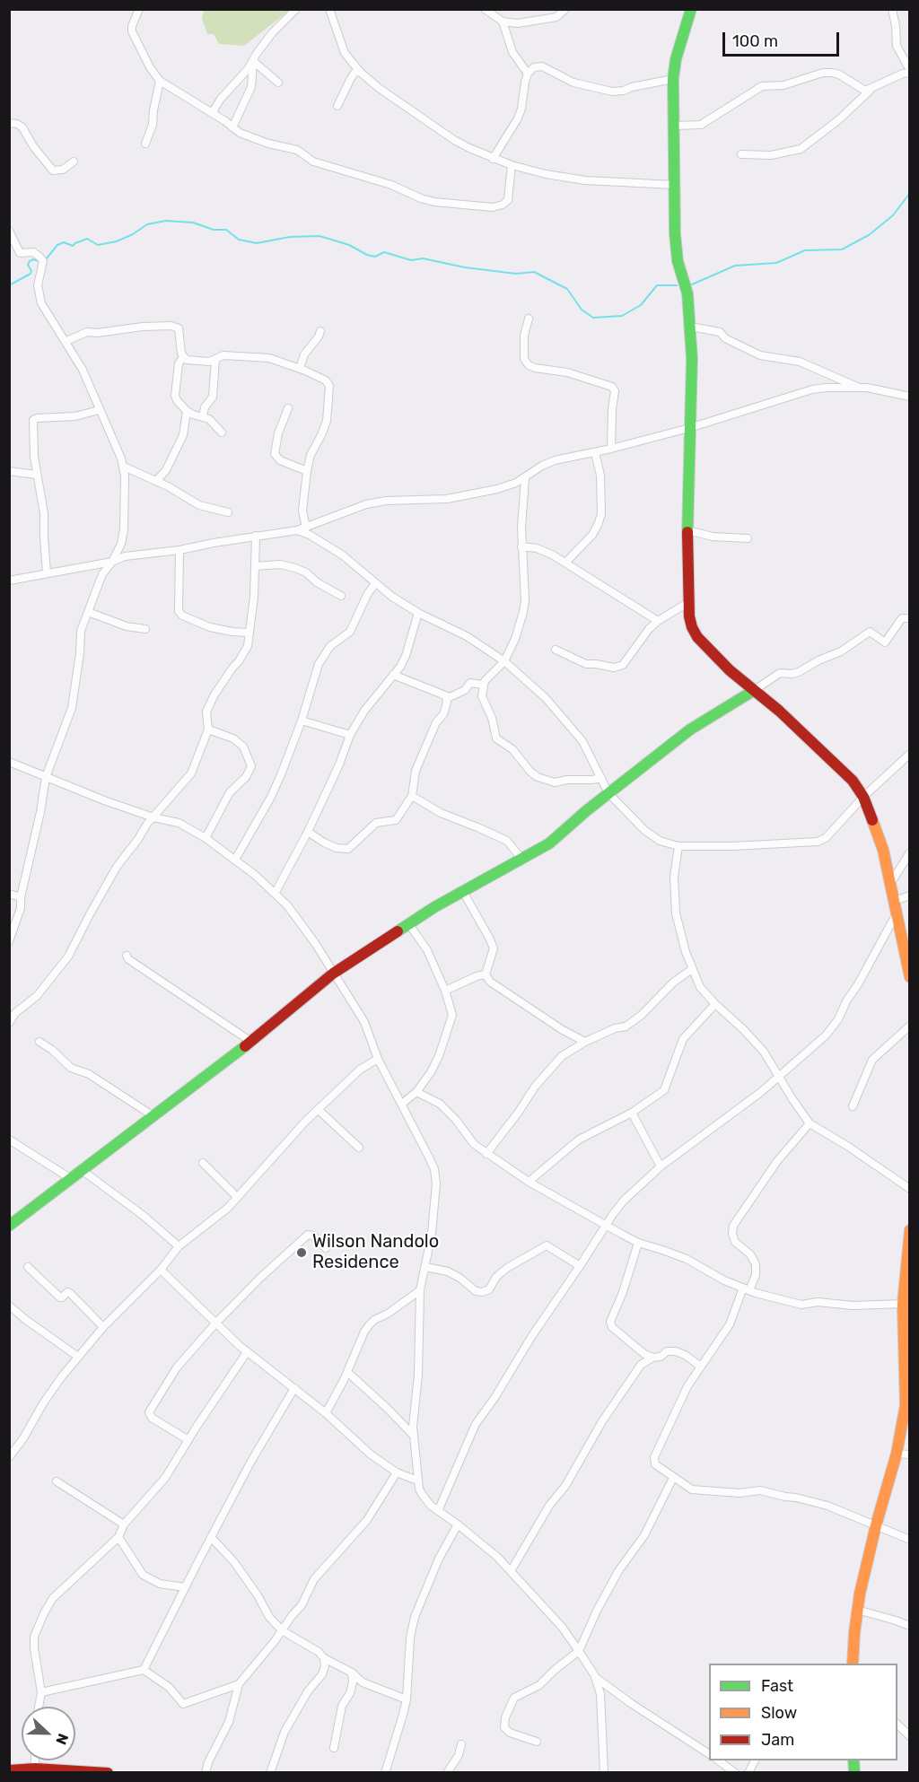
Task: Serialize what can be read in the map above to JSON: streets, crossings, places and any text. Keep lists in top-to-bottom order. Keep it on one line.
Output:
{"places":["Wilson Nandolo Residence"],"legend":["Fast","Slow","Jam"],"scale_bar":"100 m","north":"right"}
